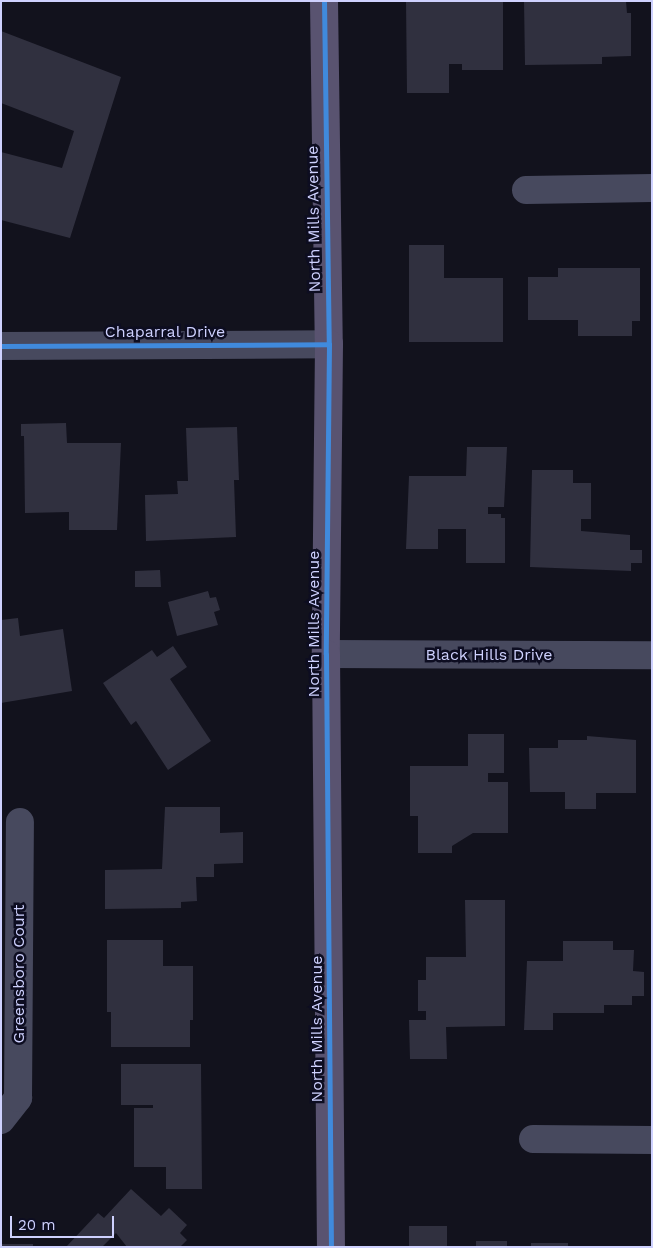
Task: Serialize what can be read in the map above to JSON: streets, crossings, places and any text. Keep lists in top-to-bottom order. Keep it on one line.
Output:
{"streets":{"main road":["North Mills Avenue"],"street":["Chaparral Drive","Black Hills Drive","Greensboro Court"]},"crossings":[["North Mills Avenue","Chaparral Drive"],["North Mills Avenue","Black Hills Drive"]],"scale_bar":"20 m"}
